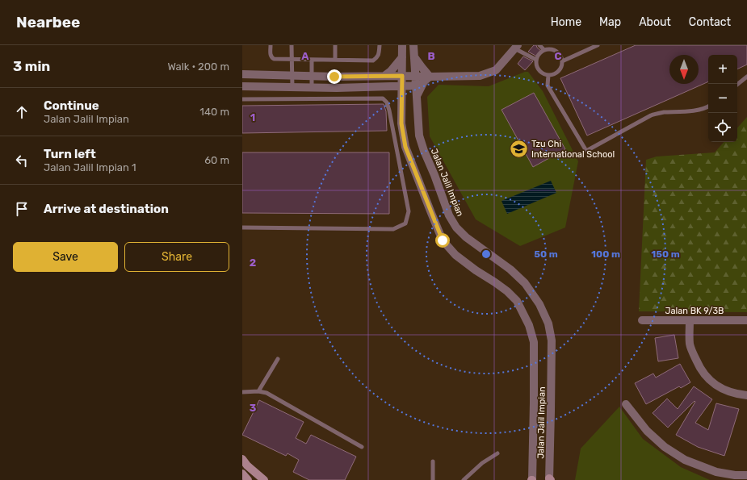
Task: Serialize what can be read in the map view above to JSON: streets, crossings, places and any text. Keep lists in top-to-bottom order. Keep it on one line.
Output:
{"streets":{"street":["Jalan Jalil Impian","Jalan BK 9/3B"]},"places":{"school or university":["Tzu Chi International School"]},"north":"bottom","page":{"header":"Nearbee","nav":["Home","Map","About","Contact"],"heading":["3 min","Walk · 200 m"],"map_buttons":["+","−"],"list":[["Continue","Jalan Jalil Impian","140 m"],["Turn left","Jalan Jalil Impian 1","60 m"],"Arrive at destination"],"buttons":["Save","Share"]},"grid":{"columns":["A","B","C"],"rows":["1","2","3"]},"rings":["50 m","100 m","150 m"]}
